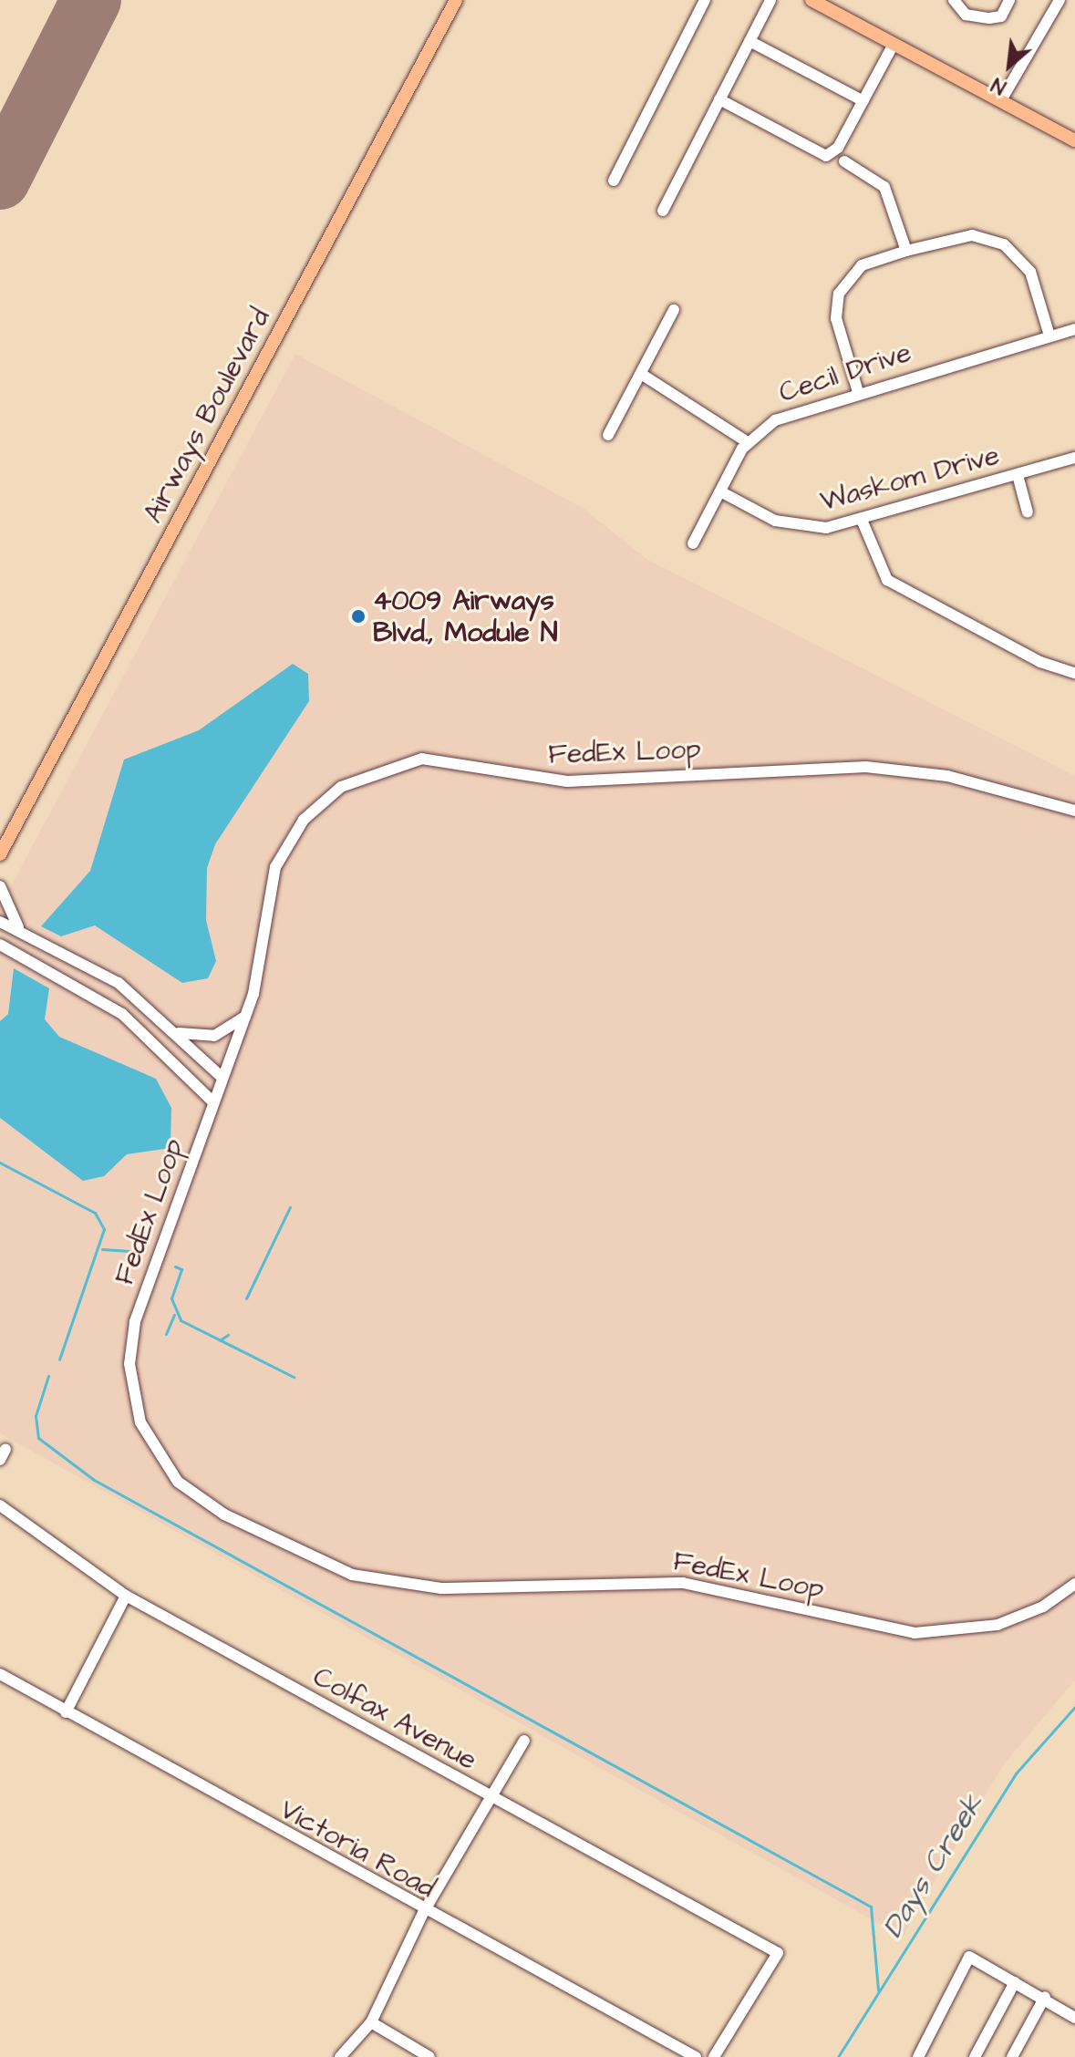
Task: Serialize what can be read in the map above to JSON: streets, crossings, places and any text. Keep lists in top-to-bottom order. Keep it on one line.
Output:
{"streets":{"main road":["Airways Boulevard"],"street":["Cecil Drive","Waskom Drive","FedEx Loop","Colfax Avenue","Victoria Road"]},"crossings":[["Cecil Drive","Waskom Drive"]],"water":["Days Creek"],"places":["4009 Airways Blvd., Module N"],"north":"bottom left"}
